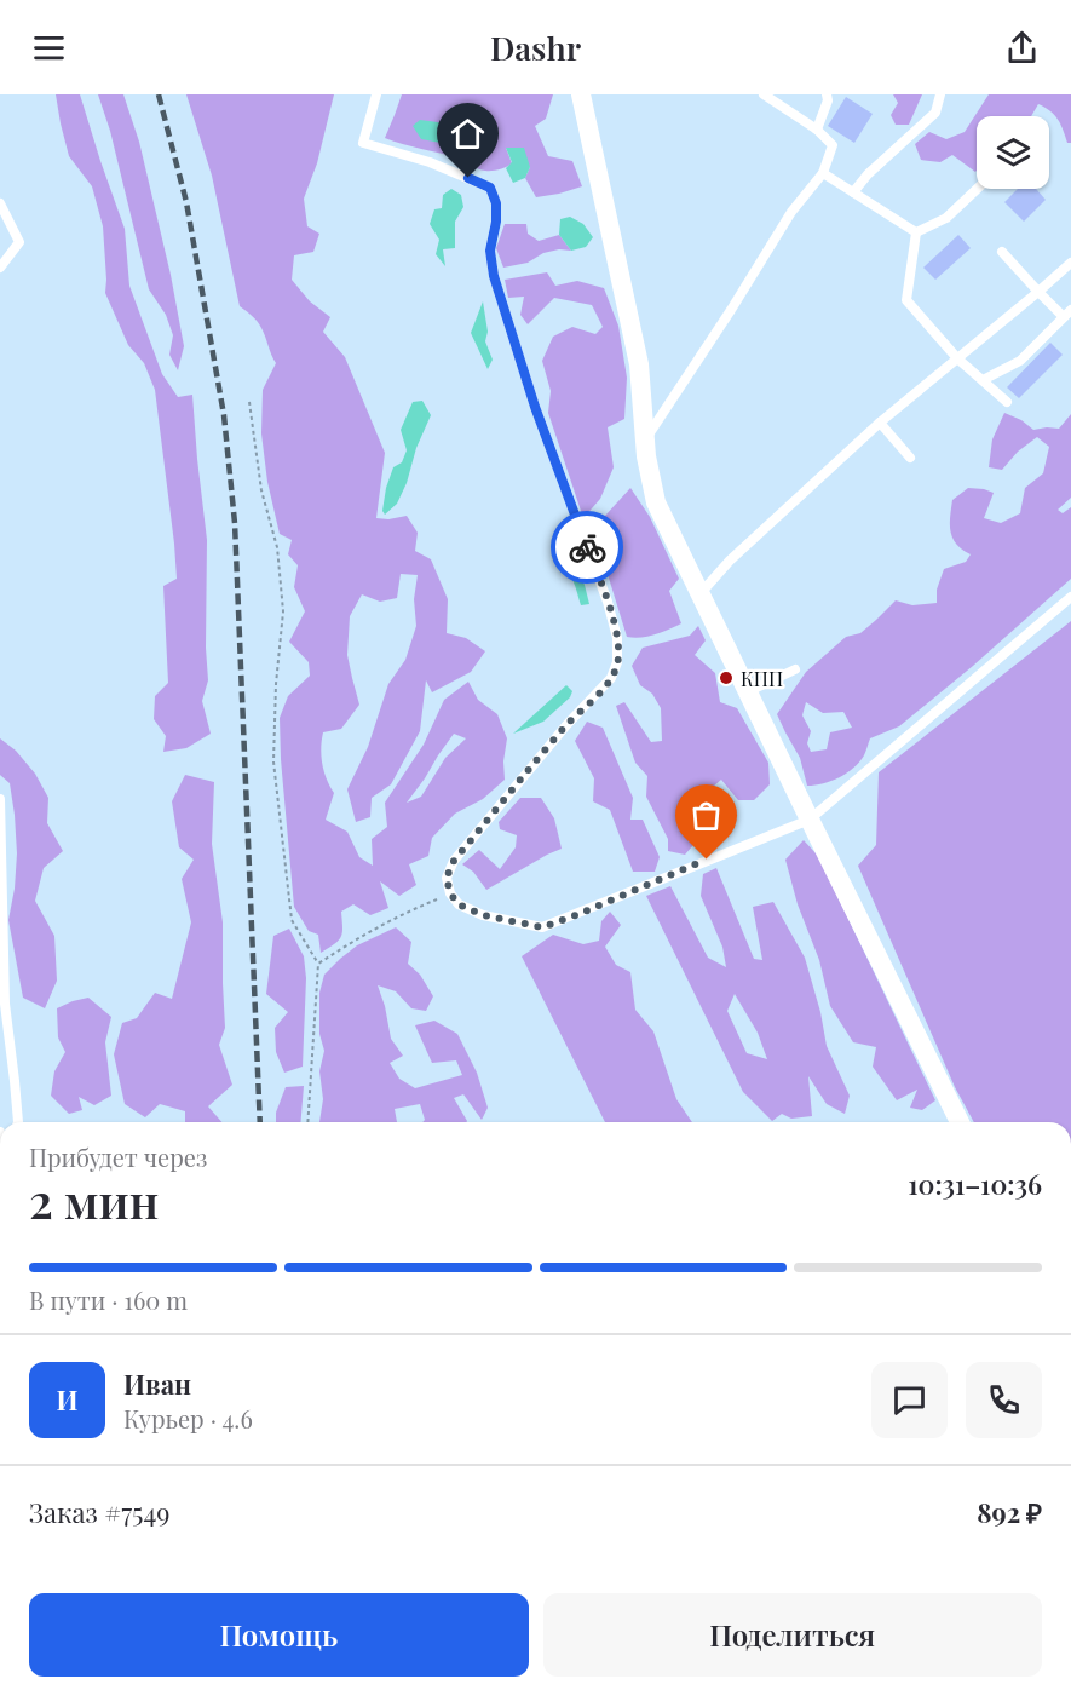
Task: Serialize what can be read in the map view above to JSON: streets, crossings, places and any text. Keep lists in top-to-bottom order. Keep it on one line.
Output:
{"places":["КПП"],"page":{"header":"Dashr","heading":["2 мин","Прибудет через","10:31–10:36"],"panel":["Иван","Курьер · 4.6","Заказ #7549","892 ₽"],"bar":"В пути · 160 m","round":"И","buttons":["Помощь","Поделиться"]}}
